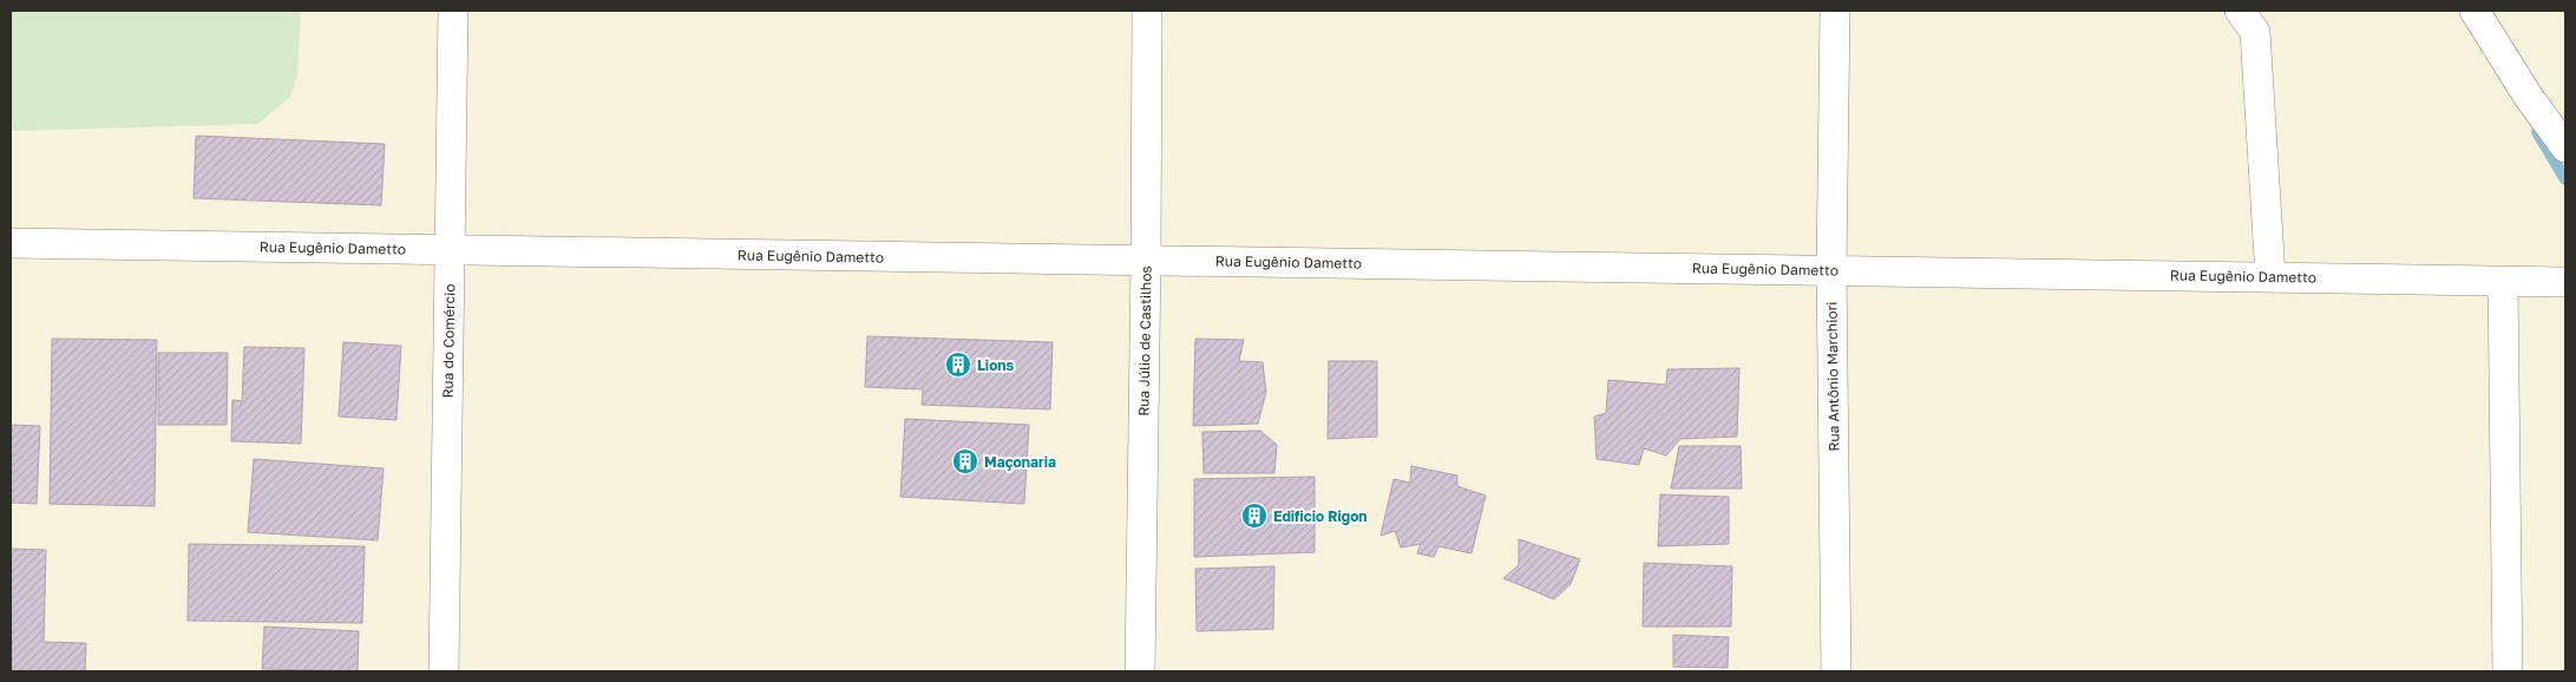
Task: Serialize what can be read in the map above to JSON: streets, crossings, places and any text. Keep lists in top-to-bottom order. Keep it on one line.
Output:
{"streets":{"street":["Rua Eugênio Dametto","Rua do Comércio","Rua Júlio de Castilhos","Rua Antônio Marchiori"]},"crossings":[["Rua Eugênio Dametto","Rua do Comércio"],["Rua Eugênio Dametto","Rua Júlio de Castilhos"],["Rua Eugênio Dametto","Rua Antônio Marchiori"]],"places":{"building":["Lions","Maçonaria","Edificio Rigon"]}}
